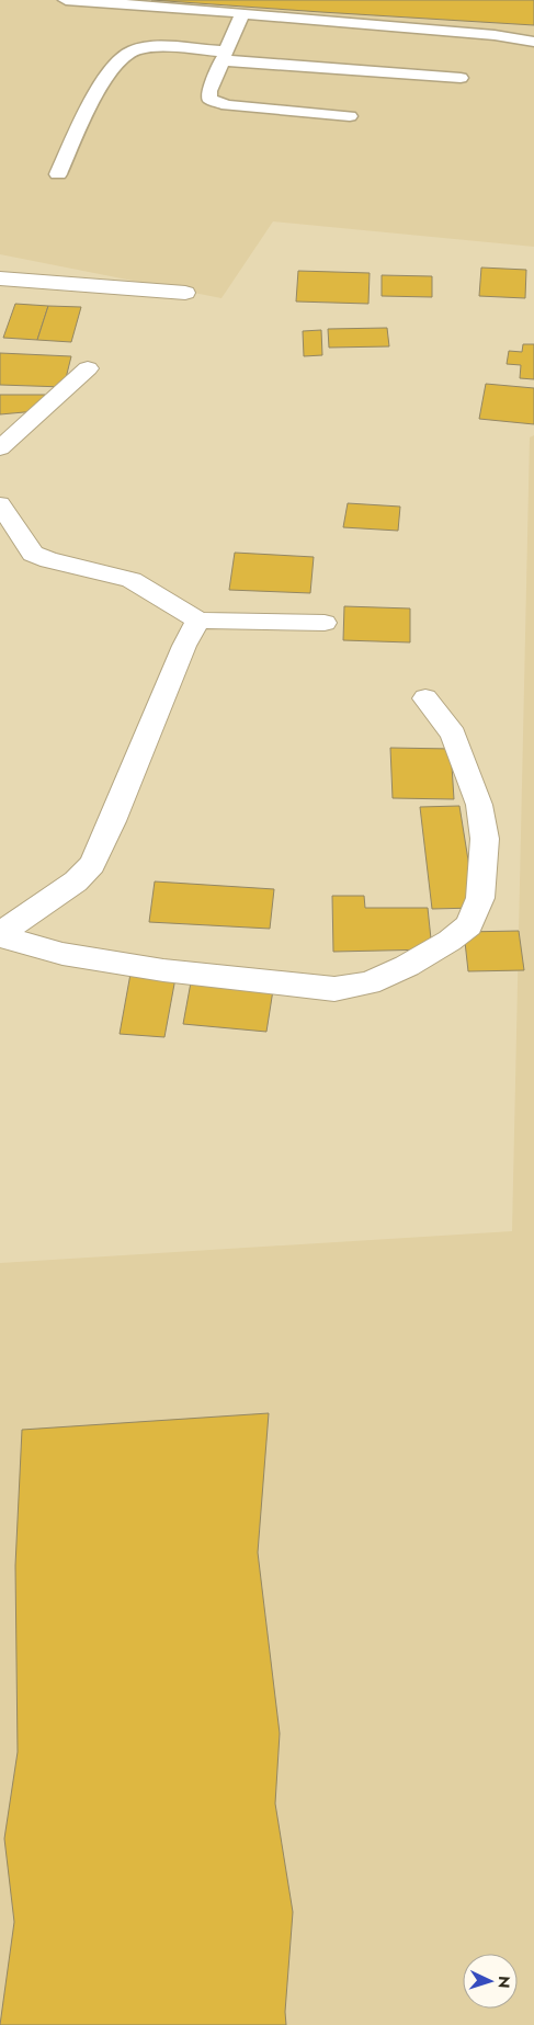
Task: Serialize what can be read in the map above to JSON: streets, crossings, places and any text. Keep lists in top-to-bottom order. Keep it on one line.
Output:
{"north":"right"}
